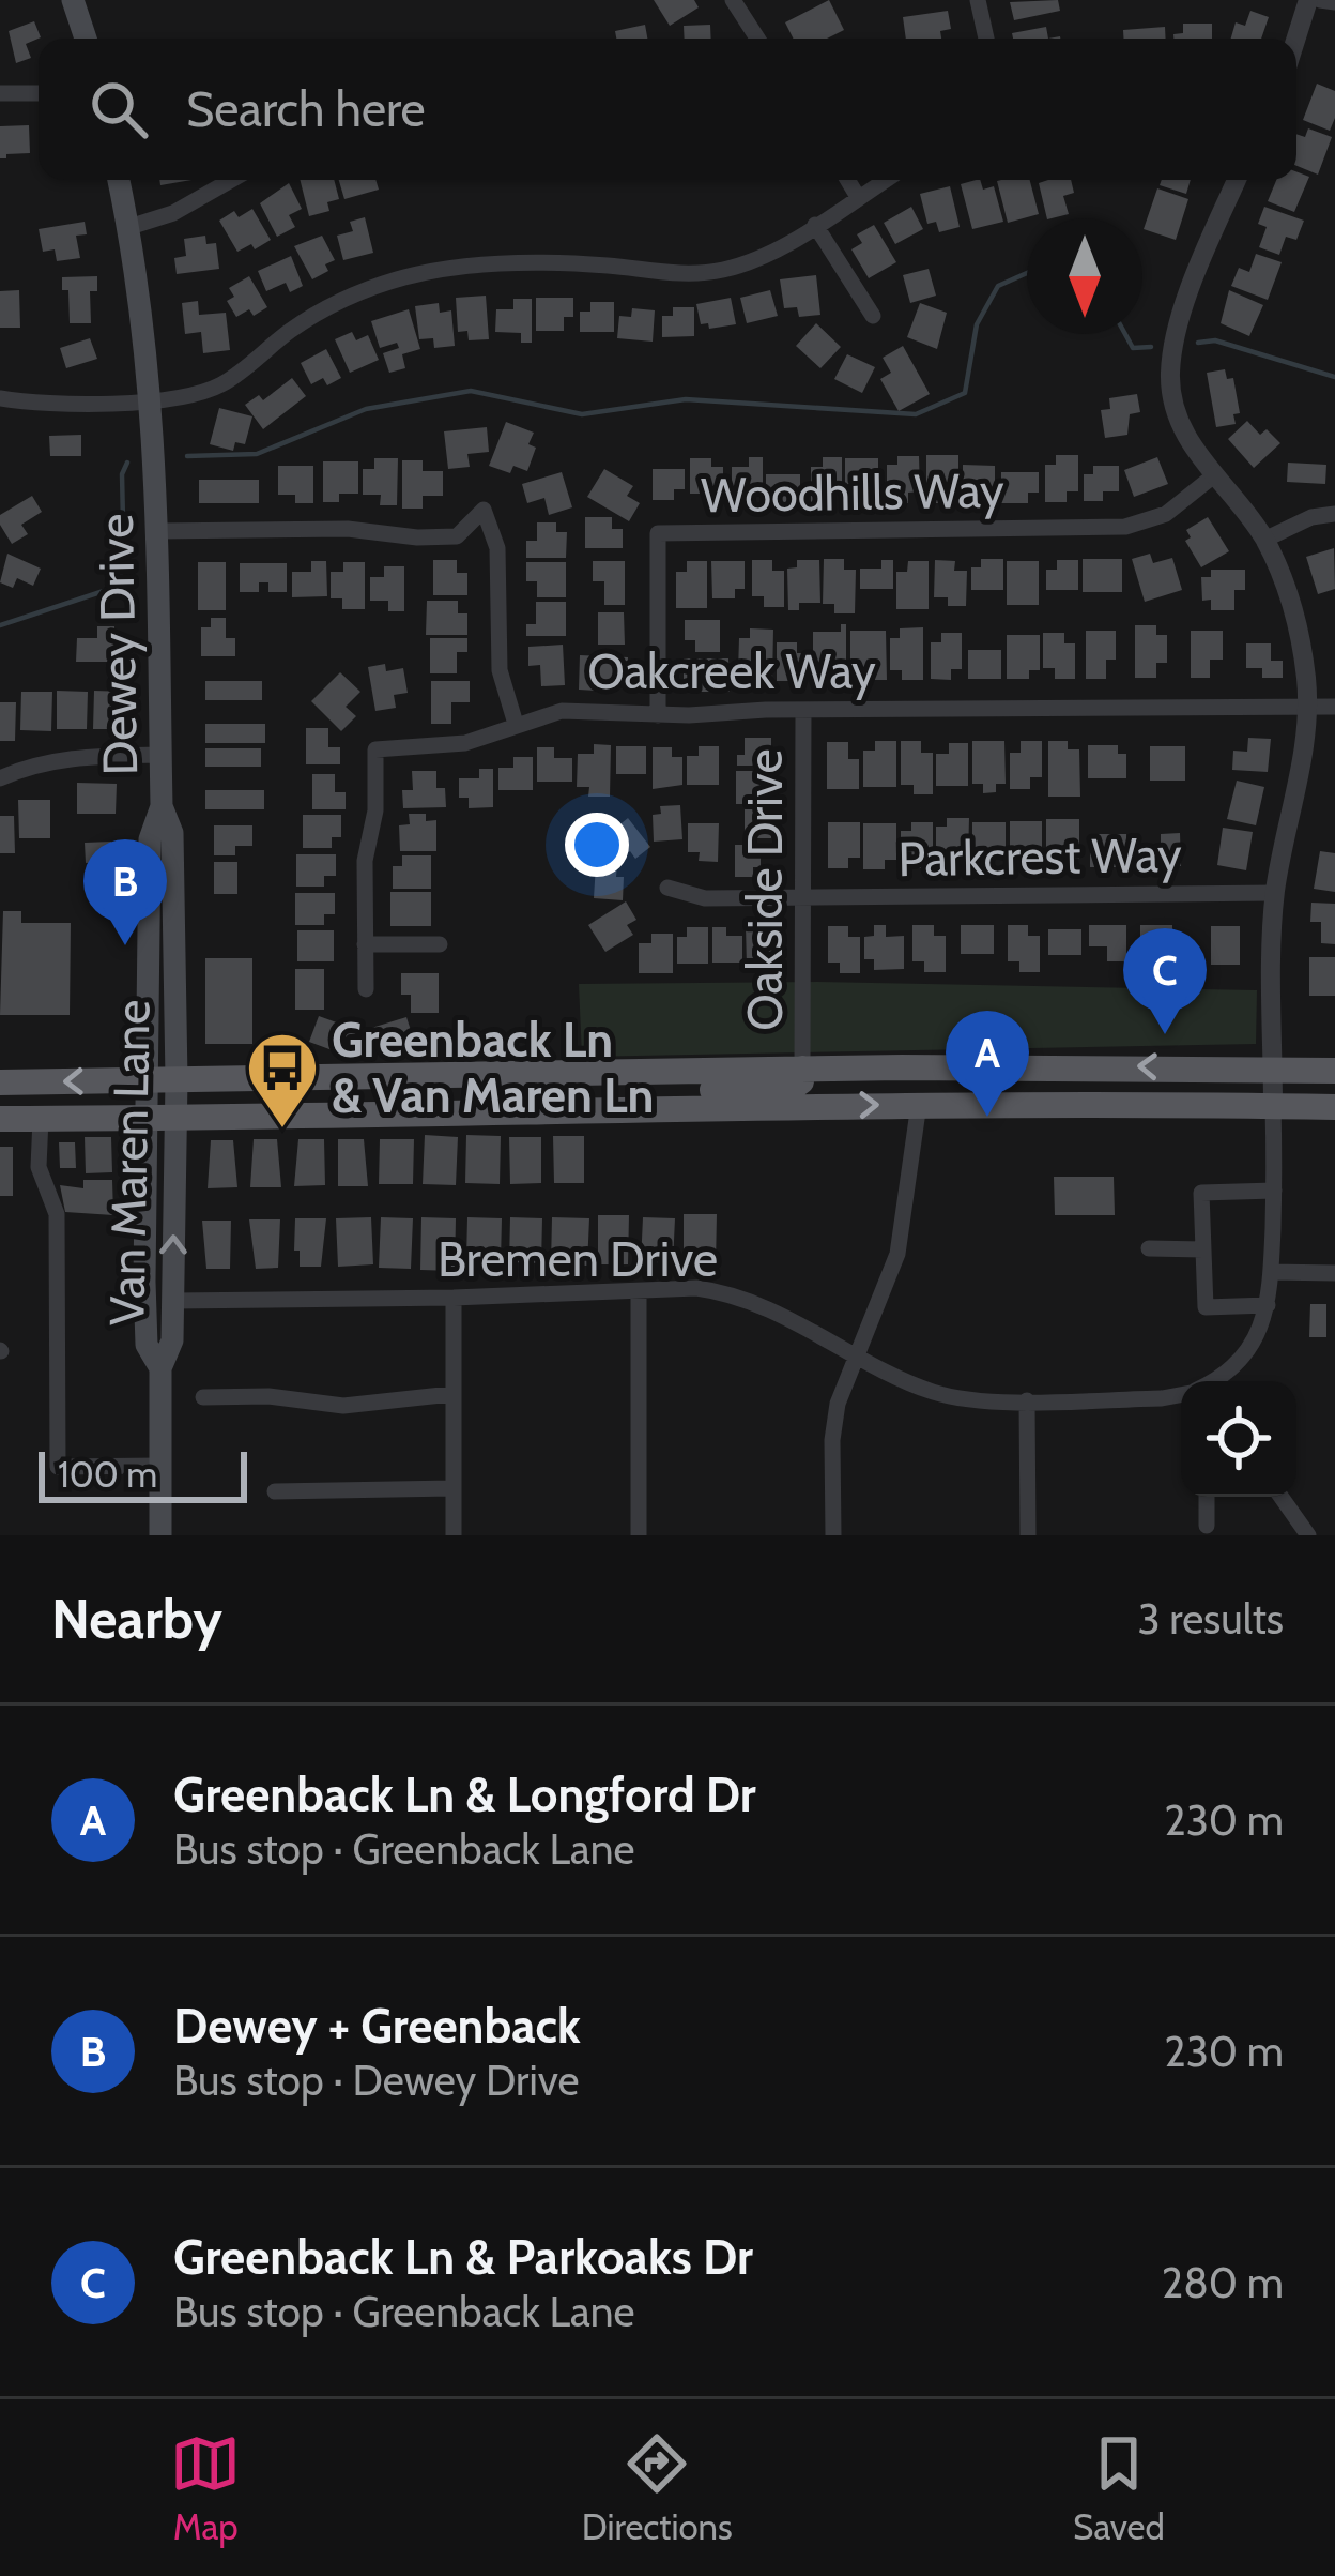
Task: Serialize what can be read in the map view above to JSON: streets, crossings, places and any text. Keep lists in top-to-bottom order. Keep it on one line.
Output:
{"streets":{"main road":["Dewey Drive","Van Maren Lane"],"street":["Woodhills Way","Oakcreek Way","Parkcrest Way","Oakside Drive","Bremen Drive"]},"crossings":[["Woodhills Way","Oakcreek Way"],["Dewey Drive","Van Maren Lane"],["Oakcreek Way","Oakside Drive"],["Parkcrest Way","Oakside Drive"],["Van Maren Lane","Bremen Drive"]],"places":{"bus stop":["Greenback Ln & Van Maren Ln"]},"scale_bar":"100 m","north":"bottom","page":{"search":"Search here","pins":["B","C","A"],"scale":"100 m","heading":["Nearby","3 results"],"list":[{"mark":"A","name":"Greenback Ln & Longford Dr","note":"Bus stop · Greenback Lane","value":"230 m"},{"mark":"B","name":"Dewey + Greenback","note":"Bus stop · Dewey Drive","value":"230 m"},{"mark":"C","name":"Greenback Ln & Parkoaks Dr","note":"Bus stop · Greenback Lane","value":"280 m"}],"nav":["Map","Directions","Saved"]}}
